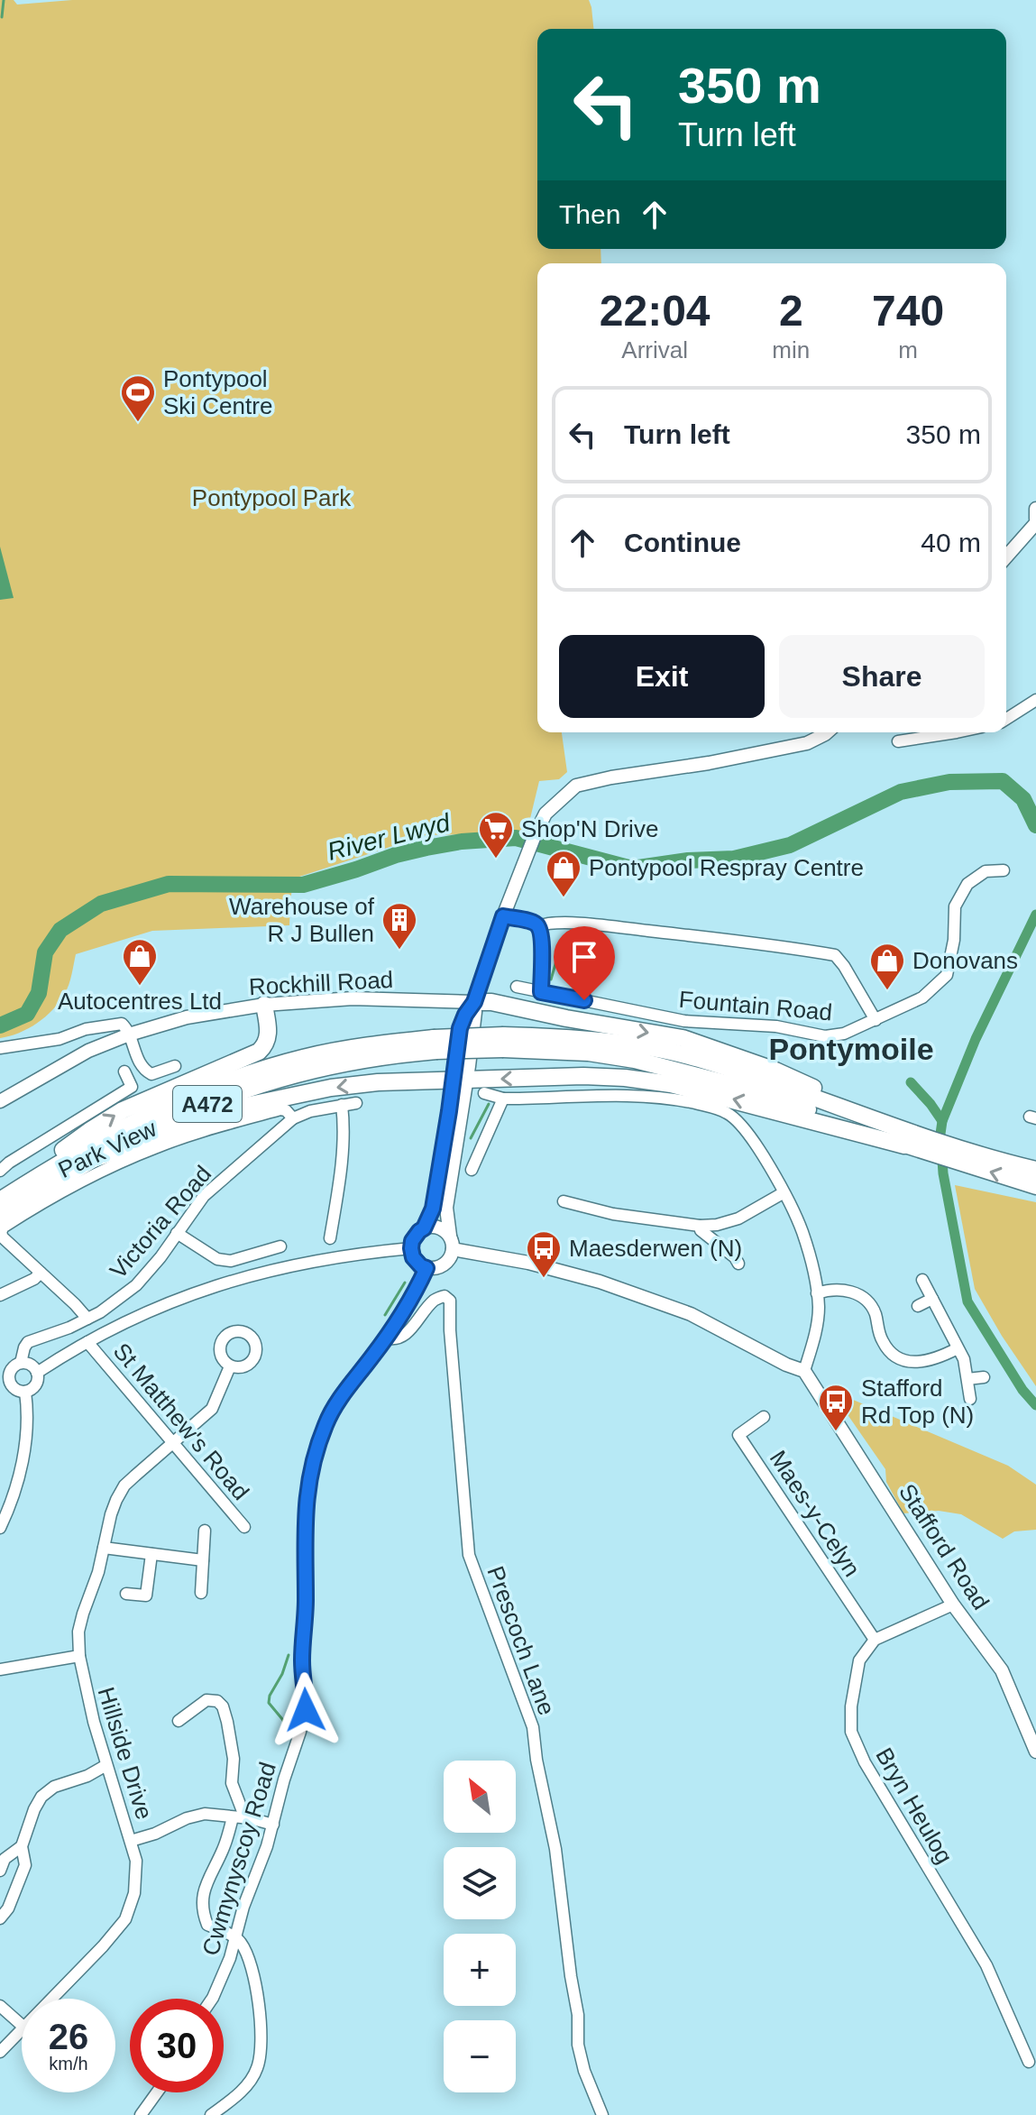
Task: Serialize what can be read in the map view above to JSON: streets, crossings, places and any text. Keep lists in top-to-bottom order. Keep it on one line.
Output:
{"streets":{"main road":["A472"],"street":["Rockhill Road","Fountain Road","Park View","Victoria Road","St Matthew's Road","Maes-y-Celyn","Stafford Road","Prescoch Lane","Hillside Drive","Bryn Heulog","Cwmynyscoy Road"]},"crossings":[["Park View","Victoria Road"],["St Matthew's Road","Hillside Drive"],["Maes-y-Celyn","Bryn Heulog"],["Prescoch Lane","Cwmynyscoy Road"]],"districts":["Pontymoile"],"water":["River Lwyd"],"parks":["Pontypool Park"],"places":{"sports":["Pontypool Ski Centre"],"supermarket":["Shop'N Drive"],"shop":["Pontypool Respray Centre","Autocentres Ltd","Donovans"],"building":["Warehouse of R J Bullen"],"bus stop":["Maesderwen (N)","Stafford Rd Top (N)"]},"north":"top left","page":{"turn":["350 m","Turn left"],"then":"Then","eta":["22:04","Arrival","2","min","740","m"],"list":[{"name":"Turn left","value":"350 m"},{"name":"Continue","value":"40 m"}],"buttons":["Exit","Share"],"map_buttons":["+","−"],"speed":"26 km/h","limit":"30"}}
